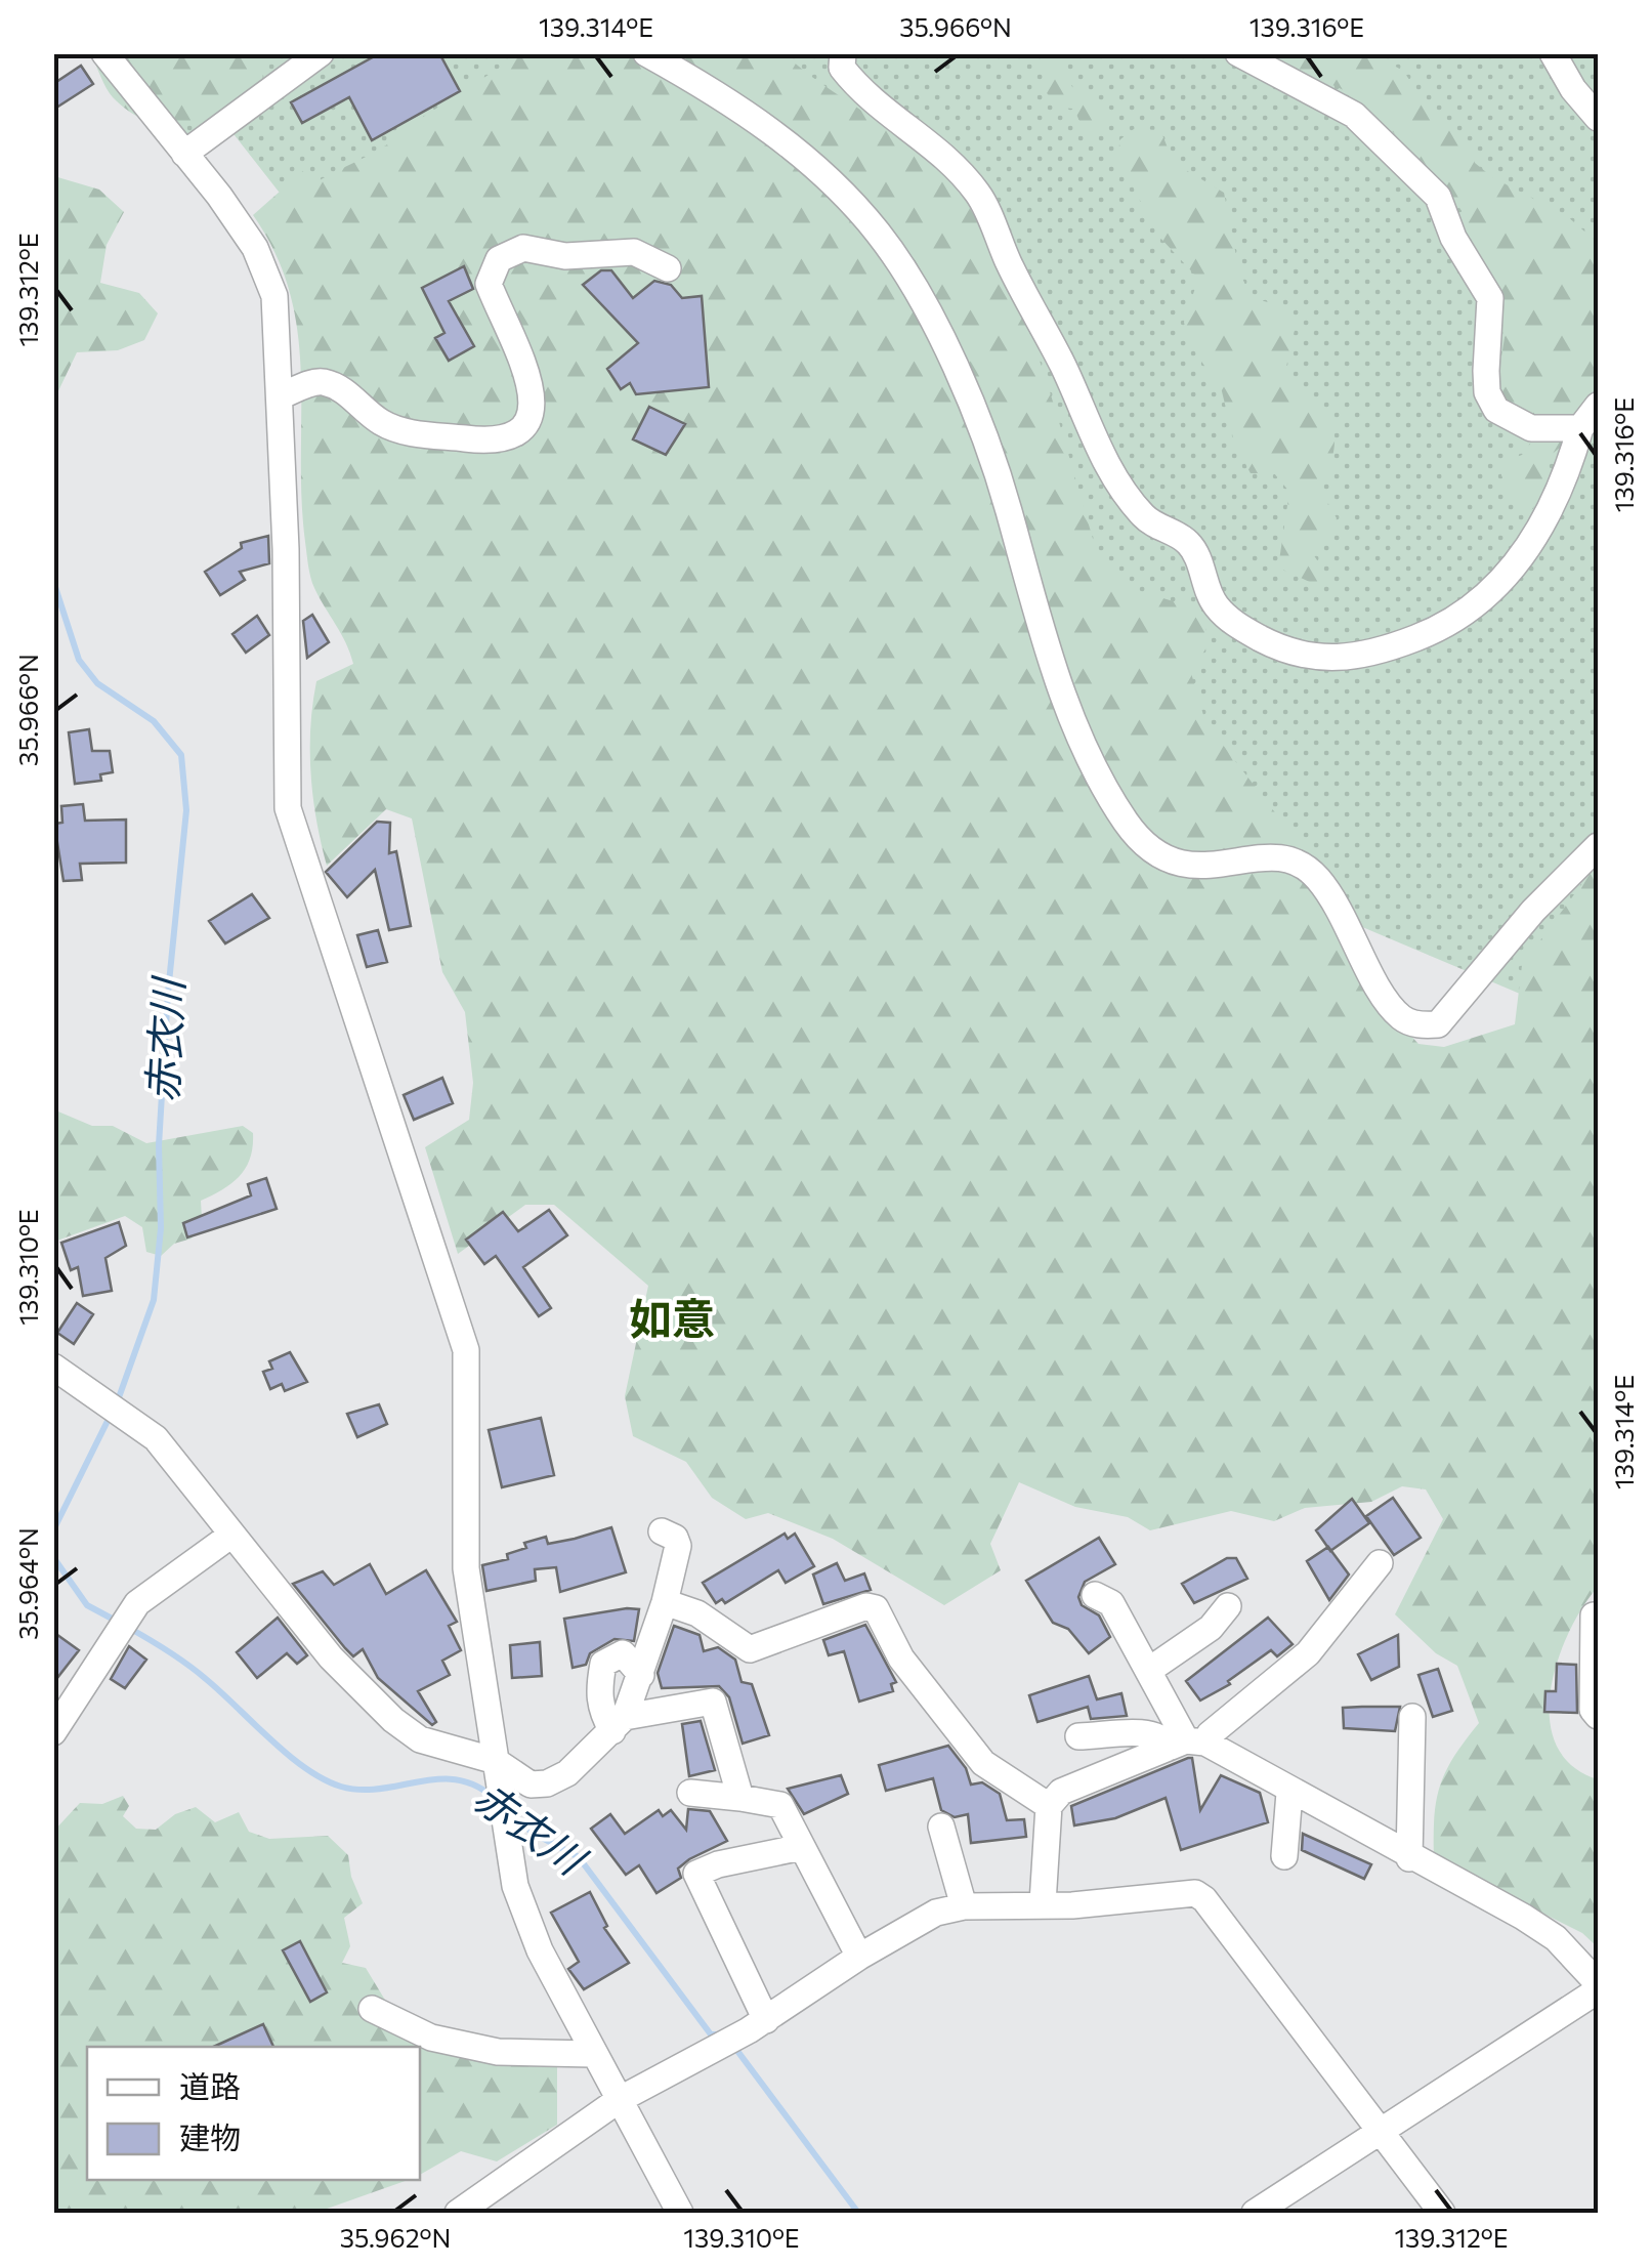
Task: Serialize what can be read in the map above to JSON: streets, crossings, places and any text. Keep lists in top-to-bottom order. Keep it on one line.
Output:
{"districts":["如意"],"water":["赤衣川"],"legend":["道路","建物"],"coordinates":["139.314°E","35.966°N","139.316°E","139.312°E","139.310°E","35.964°N","35.962°N"]}
